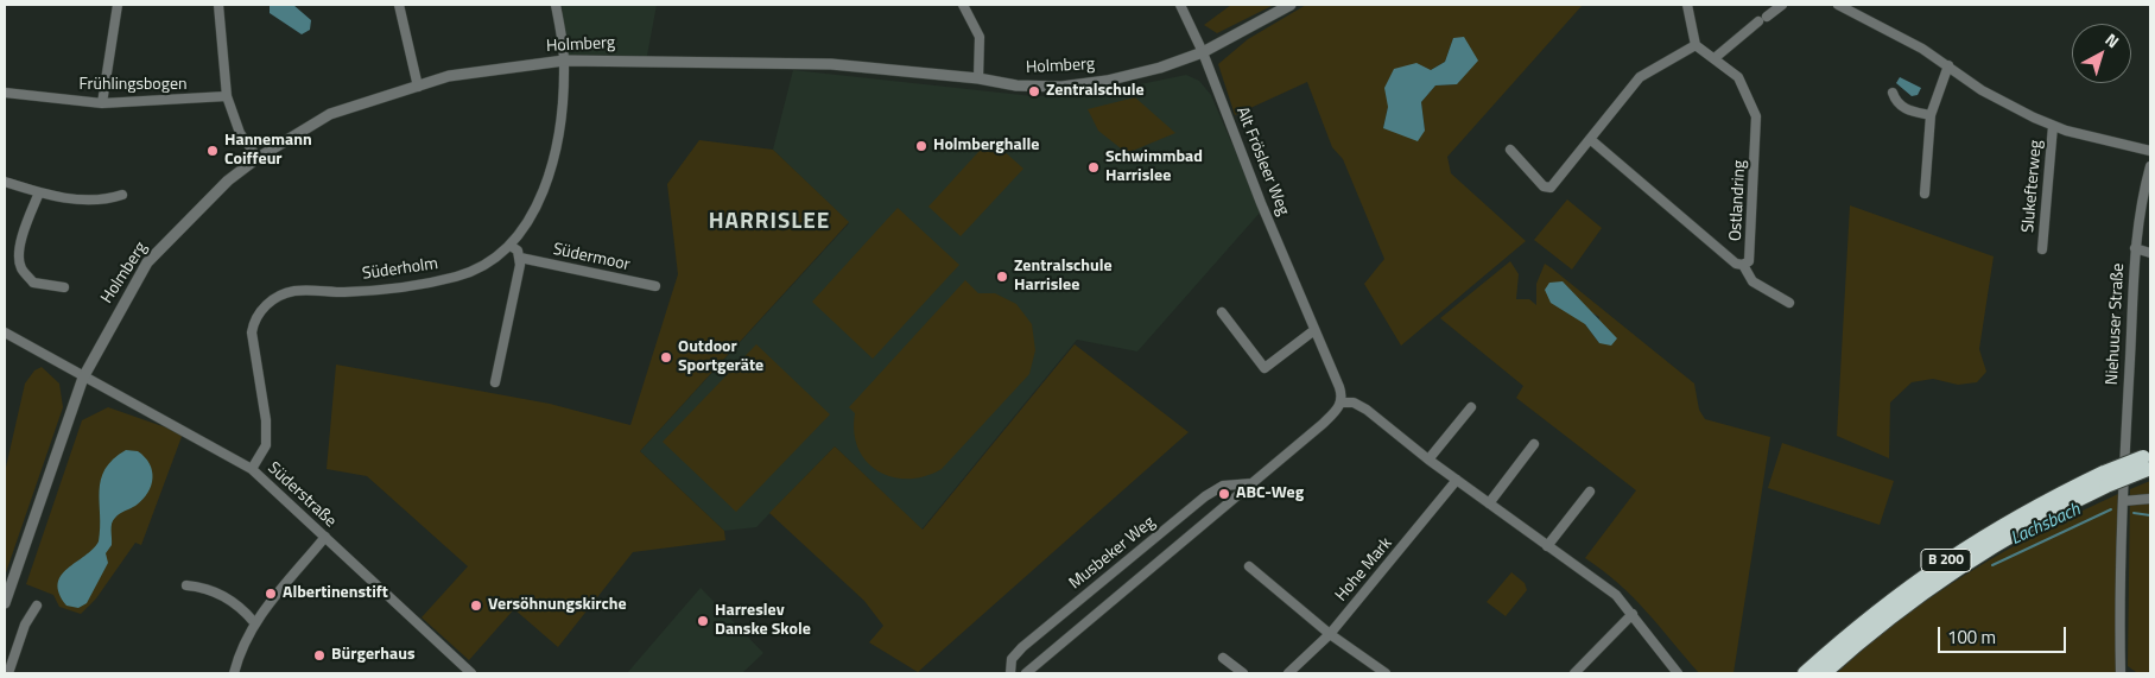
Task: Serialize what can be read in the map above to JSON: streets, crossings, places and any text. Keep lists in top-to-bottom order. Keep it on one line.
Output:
{"streets":{"highway":["B 200"],"street":["Holmberg","Frühlingsbogen","Alt Frösleer Weg","Slukefterweg","Ostlandring","Südermoor","Süderholm","Niehuuser Straße","Süderstraße","Musbeker Weg","Hohe Mark"]},"crossings":[["Holmberg","Alt Frösleer Weg"],["Holmberg","Süderholm"],["Holmberg","Süderstraße"],["Süderholm","Süderstraße"]],"districts":["HARRISLEE"],"water":["Lachsbach"],"places":["Zentralschule","Holmberghalle","Hannemann Coiffeur","Schwimmbad Harrislee","Zentralschule Harrislee","Outdoor Sportgeräte","ABC-Weg","Albertinenstift","Versöhnungskirche","Harreslev Danske Skole","Bürgerhaus"],"scale_bar":"100 m","north":"top right"}
